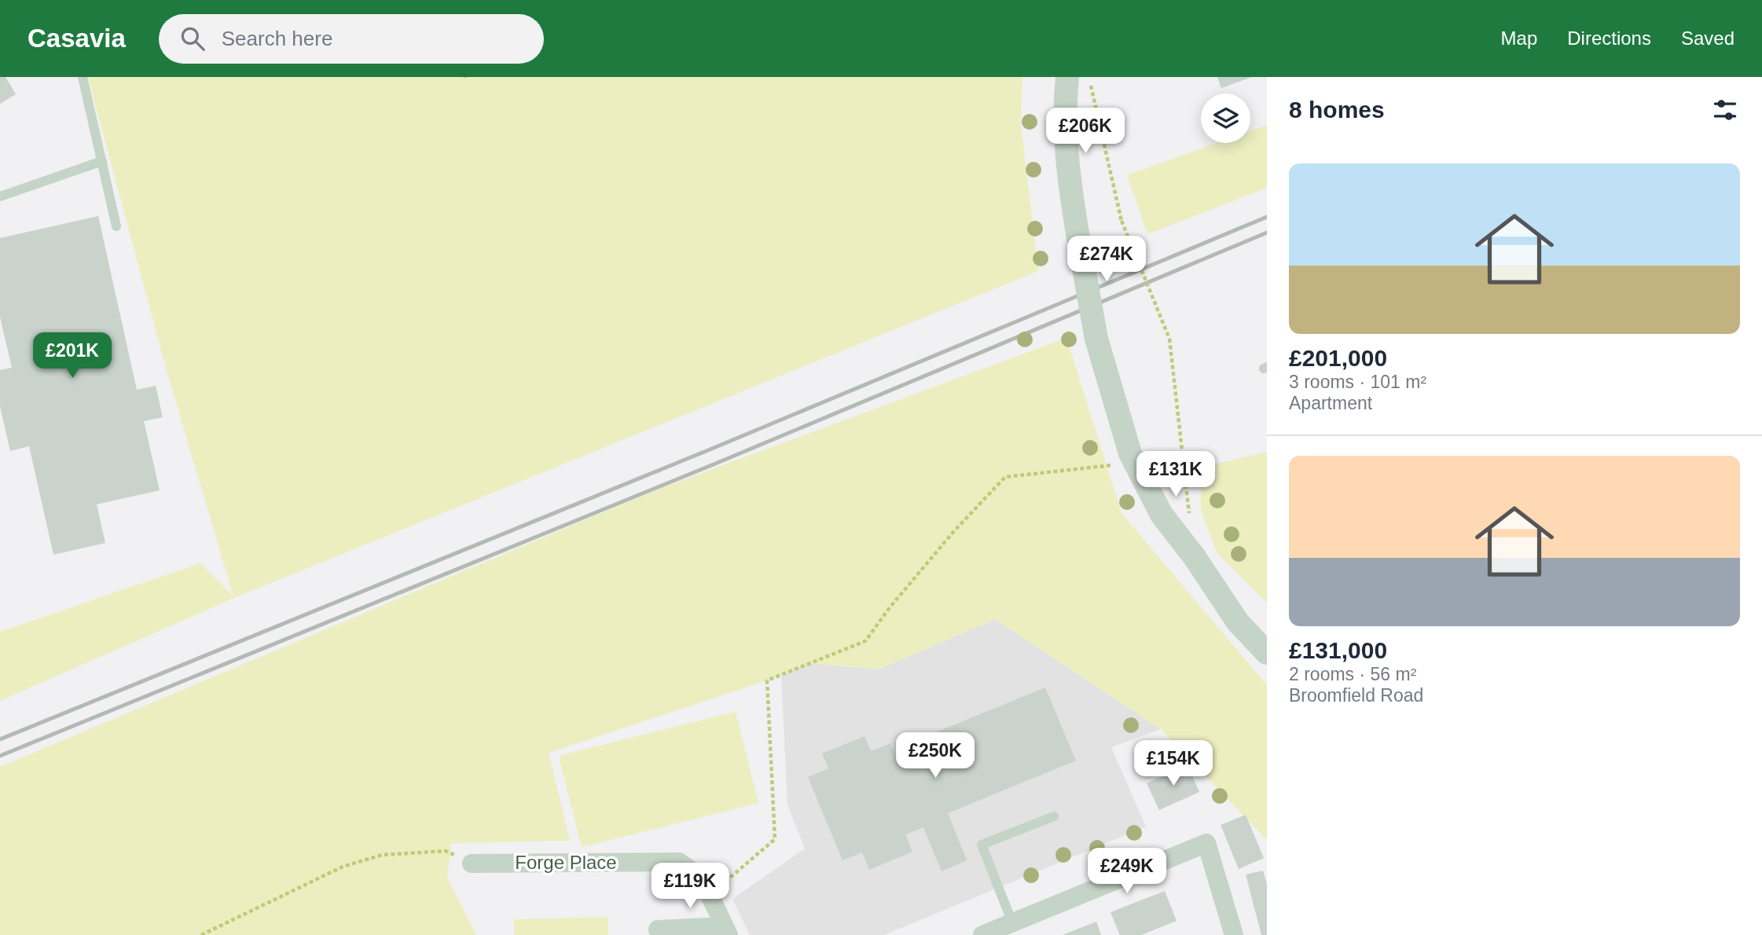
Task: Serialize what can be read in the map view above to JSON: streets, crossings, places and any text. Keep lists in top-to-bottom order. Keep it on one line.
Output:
{"streets":{"street":["Forge Place"]},"page":{"header":"Casavia","search":"Search here","nav":["Map","Directions","Saved"],"heading":"8 homes","price":["£206K","£274K","£201K","£131K","£250K","£154K","£249K","£119K"],"list":[{"name":"£201,000","note":"3 rooms · 101 m² · Apartment"},{"name":"£131,000","note":"2 rooms · 56 m² · Broomfield Road"}]}}
